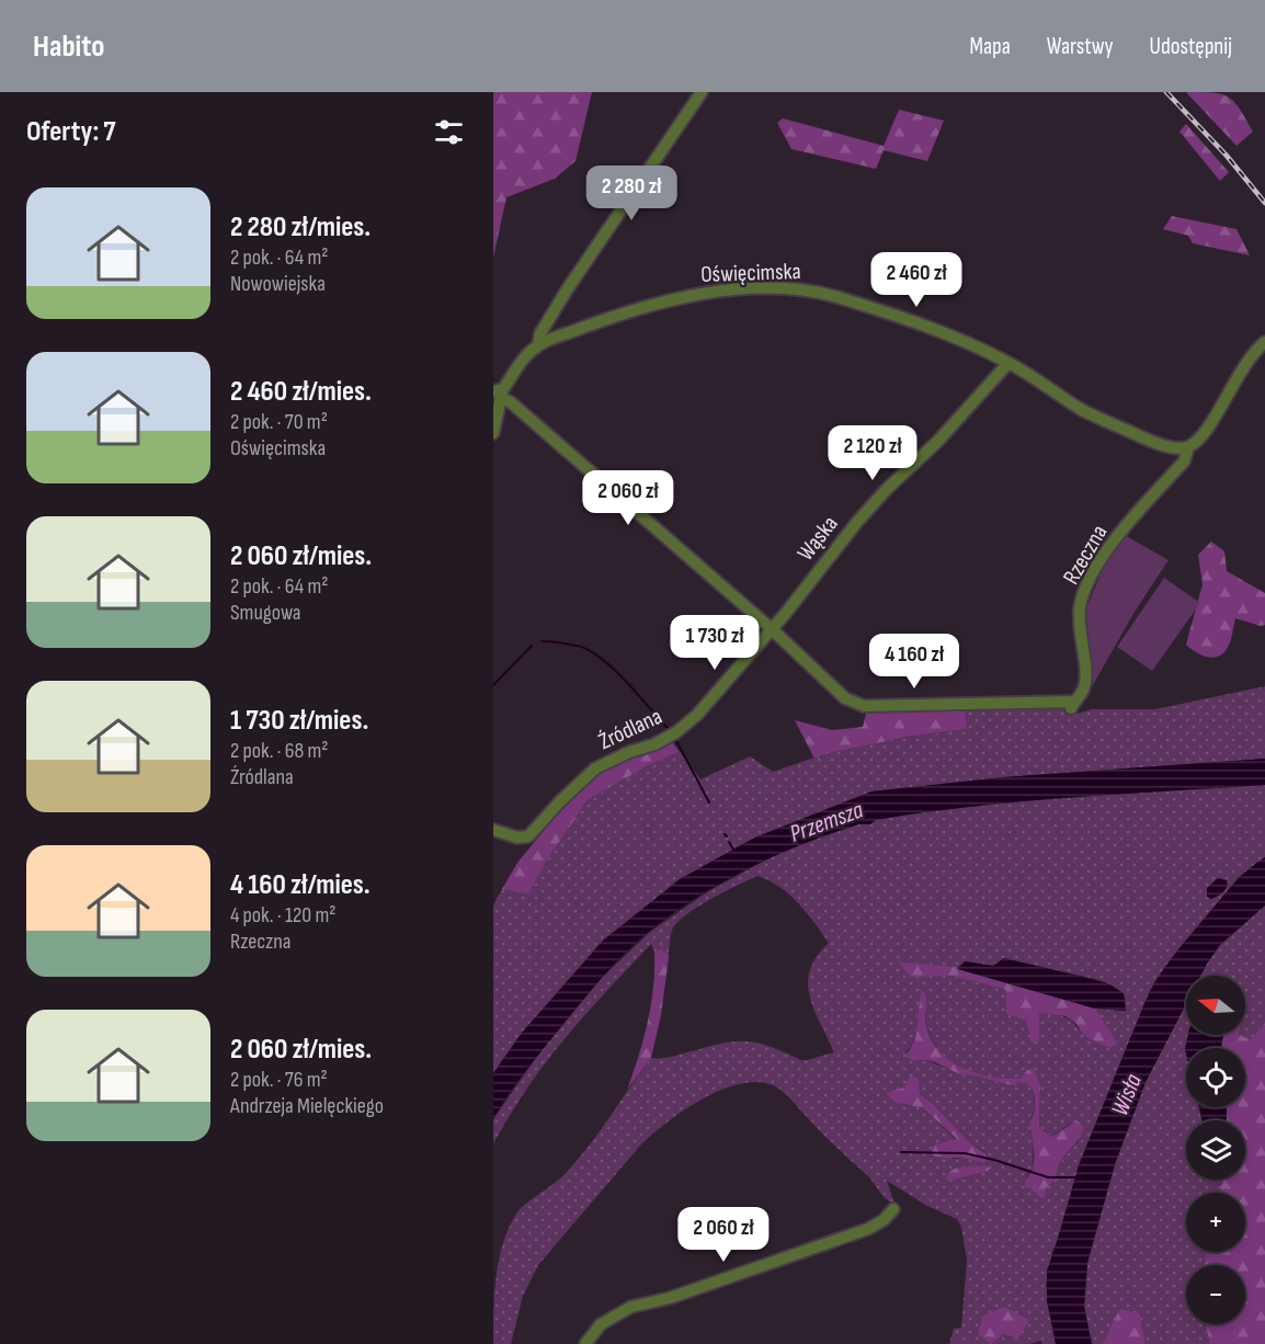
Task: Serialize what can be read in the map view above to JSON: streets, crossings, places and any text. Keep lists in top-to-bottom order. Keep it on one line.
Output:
{"streets":{"street":["Oświęcimska","Wąska","Rzeczna","Źródlana"]},"crossings":[["Oświęcimska","Wąska"],["Oświęcimska","Rzeczna"],["Wąska","Rzeczna"],["Wąska","Źródlana"],["Rzeczna","Źródlana"]],"water":["Przemsza","Wisła"],"north":"left","page":{"header":"Habito","nav":["Mapa","Warstwy","Udostępnij"],"heading":"Oferty: 7","price":["2 280 zł","2 460 zł","2 120 zł","2 060 zł","1 730 zł","4 160 zł","2 060 zł"],"list":[{"name":"2 280 zł/mies.","note":"2 pok. · 64 m² · Nowowiejska"},{"name":"2 460 zł/mies.","note":"2 pok. · 70 m² · Oświęcimska"},{"name":"2 060 zł/mies.","note":"2 pok. · 64 m² · Smugowa"},{"name":"1 730 zł/mies.","note":"2 pok. · 68 m² · Źródlana"},{"name":"4 160 zł/mies.","note":"4 pok. · 120 m² · Rzeczna"},{"name":"2 060 zł/mies.","note":"2 pok. · 76 m² · Andrzeja Mielęckiego"}],"map_buttons":["+","−"]}}
